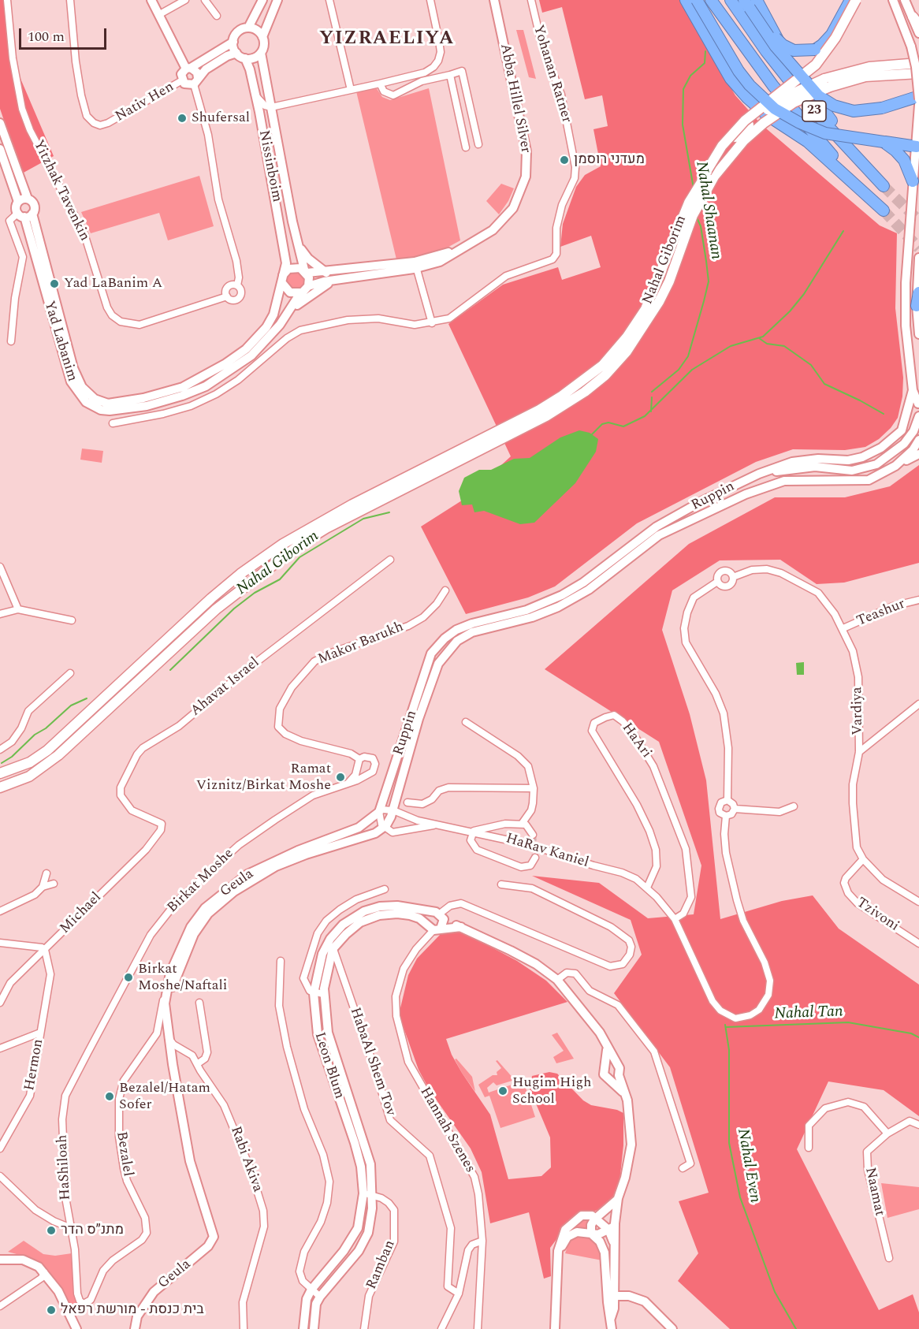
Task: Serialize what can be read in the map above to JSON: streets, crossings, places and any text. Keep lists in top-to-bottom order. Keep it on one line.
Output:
{"streets":{"highway":["23"],"main road":["Nahal Giborim"],"street":["Yohanan Ratner","Abba Hillel Silver","Nativ Hen","Nissinboim","Yitzhak Tavenkin","Yad Labanim","Ruppin","Teashur","Makor Barukh","Ahavat Israel","Vardiya","HaAri","HaRav Kaniel","Birkat Moshe","Geula","Michael","Tzivoni","HabaAl Shem Tov","Hermon","Leon Blum","Hannah Szenes","Bezalel","Rabi Akiva","HaShiloah","Naamat","Ramban"]},"crossings":[["Abba Hillel Silver","Nissinboim"],["Abba Hillel Silver","Yad Labanim"],["Nissinboim","Yad Labanim"],["Ruppin","HaRav Kaniel"],["Ruppin","Geula"],["Teashur","Vardiya"],["Makor Barukh","Birkat Moshe"],["Ahavat Israel","Michael"],["Vardiya","Tzivoni"],["HaAri","HaRav Kaniel"],["HaRav Kaniel","Geula"],["Birkat Moshe","HaShiloah"],["Geula","Bezalel"],["Geula","Rabi Akiva"],["Michael","Hermon"],["HabaAl Shem Tov","Leon Blum"],["Leon Blum","Hannah Szenes"],["Leon Blum","Ramban"],["Bezalel","HaShiloah"]],"districts":["YIZRAELIYA"],"water":["Nahal Shaanan","Nahal Giborim","Nahal Tan","Nahal Even"],"places":["Shufersal","מעדני רוסמן","Yad LaBanim A","Ramat Viznitz/Birkat Moshe","Birkat Moshe/Naftali","Hugim High School","Bezalel/Hatam Sofer","מתנ״ס הדר","בית כנסת - מורשת רפאל"],"scale_bar":"100 m"}
